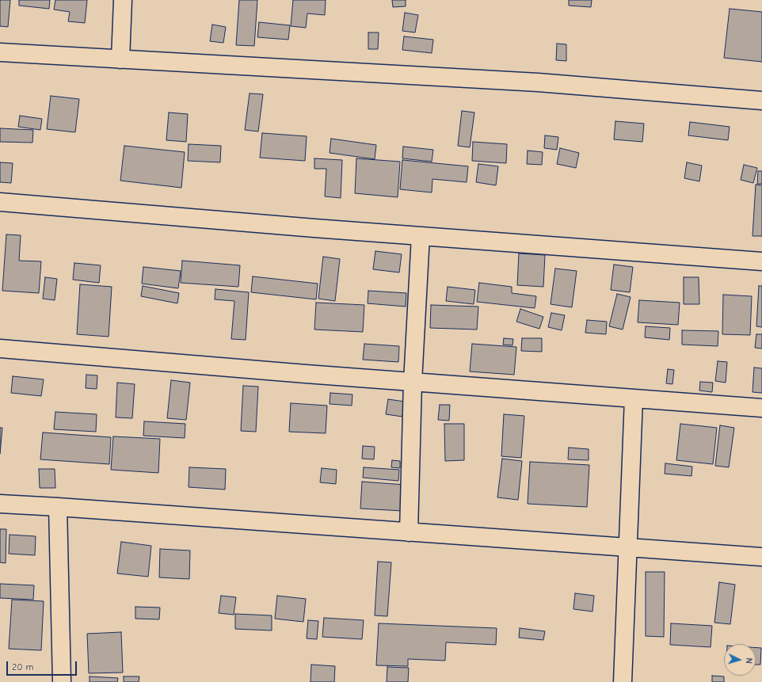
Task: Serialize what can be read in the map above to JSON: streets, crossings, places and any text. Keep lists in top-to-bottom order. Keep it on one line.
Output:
{"scale_bar":"20 m","north":"right"}
